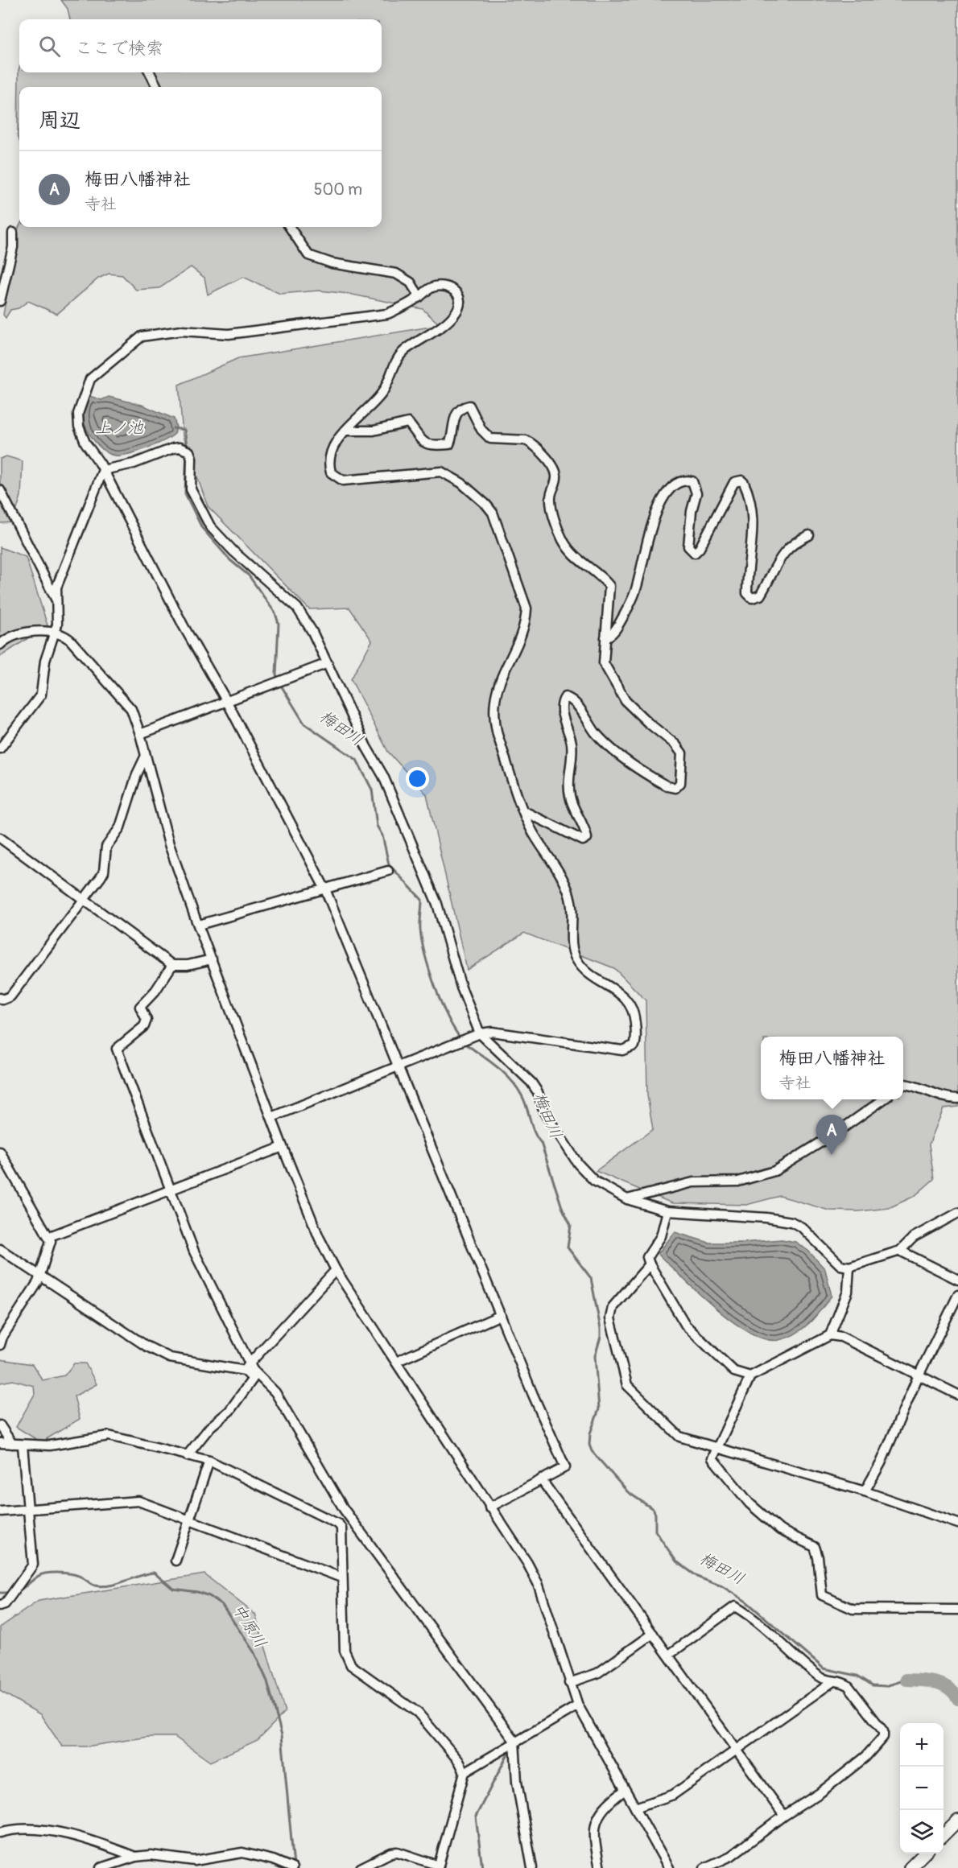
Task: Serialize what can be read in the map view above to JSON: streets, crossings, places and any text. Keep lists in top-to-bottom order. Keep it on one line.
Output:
{"water":["上ノ池","梅田川","中原川"],"page":{"search":"ここで検索","heading":"周辺","list":[{"mark":"A","name":"梅田八幡神社","note":"寺社","value":"500 m"}],"popup":["梅田八幡神社","寺社"],"pins":"A","map_buttons":["+","−"]}}
